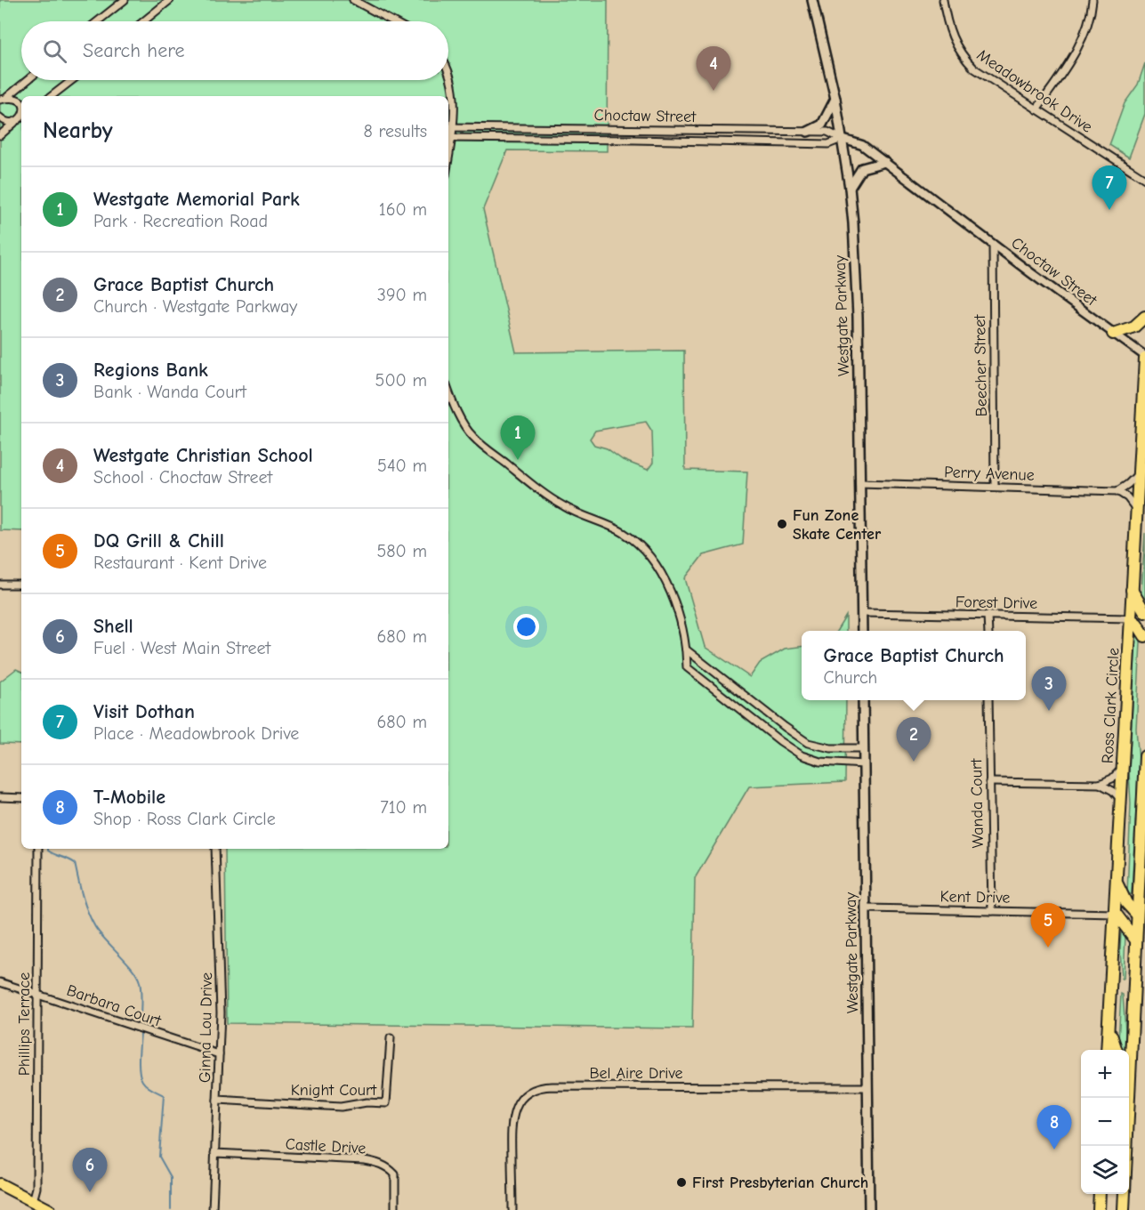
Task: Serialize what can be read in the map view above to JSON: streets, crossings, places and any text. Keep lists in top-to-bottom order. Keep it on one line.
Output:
{"streets":{"highway":["Ross Clark Circle"],"main road":["Westgate Parkway"],"street":["Meadowbrook Drive","Choctaw Street","Beecher Street","Perry Avenue","Forest Drive","Wanda Court","Kent Drive","Barbara Court","Phillips Terrace","Ginna Lou Drive","Bel Aire Drive","Knight Court","Castle Drive"]},"crossings":[["Choctaw Street","Westgate Parkway"],["Choctaw Street","Beecher Street"],["Choctaw Street","Ross Clark Circle"],["Westgate Parkway","Perry Avenue"],["Westgate Parkway","Forest Drive"],["Westgate Parkway","Kent Drive"],["Westgate Parkway","Bel Aire Drive"],["Beecher Street","Perry Avenue"],["Forest Drive","Ross Clark Circle"],["Ross Clark Circle","Kent Drive"],["Wanda Court","Kent Drive"],["Barbara Court","Phillips Terrace"],["Barbara Court","Ginna Lou Drive"],["Ginna Lou Drive","Knight Court"],["Ginna Lou Drive","Castle Drive"]],"places":["Fun Zone Skate Center","First Presbyterian Church"],"page":{"search":"Search here","pins":["4","7","1","3","2","5","8","6"],"heading":["Nearby","8 results"],"list":[{"mark":"1","name":"Westgate Memorial Park","note":"Park · Recreation Road","value":"160 m"},{"mark":"2","name":"Grace Baptist Church","note":"Church · Westgate Parkway","value":"390 m"},{"mark":"3","name":"Regions Bank","note":"Bank · Wanda Court","value":"500 m"},{"mark":"4","name":"Westgate Christian School","note":"School · Choctaw Street","value":"540 m"},{"mark":"5","name":"DQ Grill & Chill","note":"Restaurant · Kent Drive","value":"580 m"},{"mark":"6","name":"Shell","note":"Fuel · West Main Street","value":"680 m"},{"mark":"7","name":"Visit Dothan","note":"Place · Meadowbrook Drive","value":"680 m"},{"mark":"8","name":"T-Mobile","note":"Shop · Ross Clark Circle","value":"710 m"}],"popup":["Grace Baptist Church","Church"],"map_buttons":["+","−"]}}
